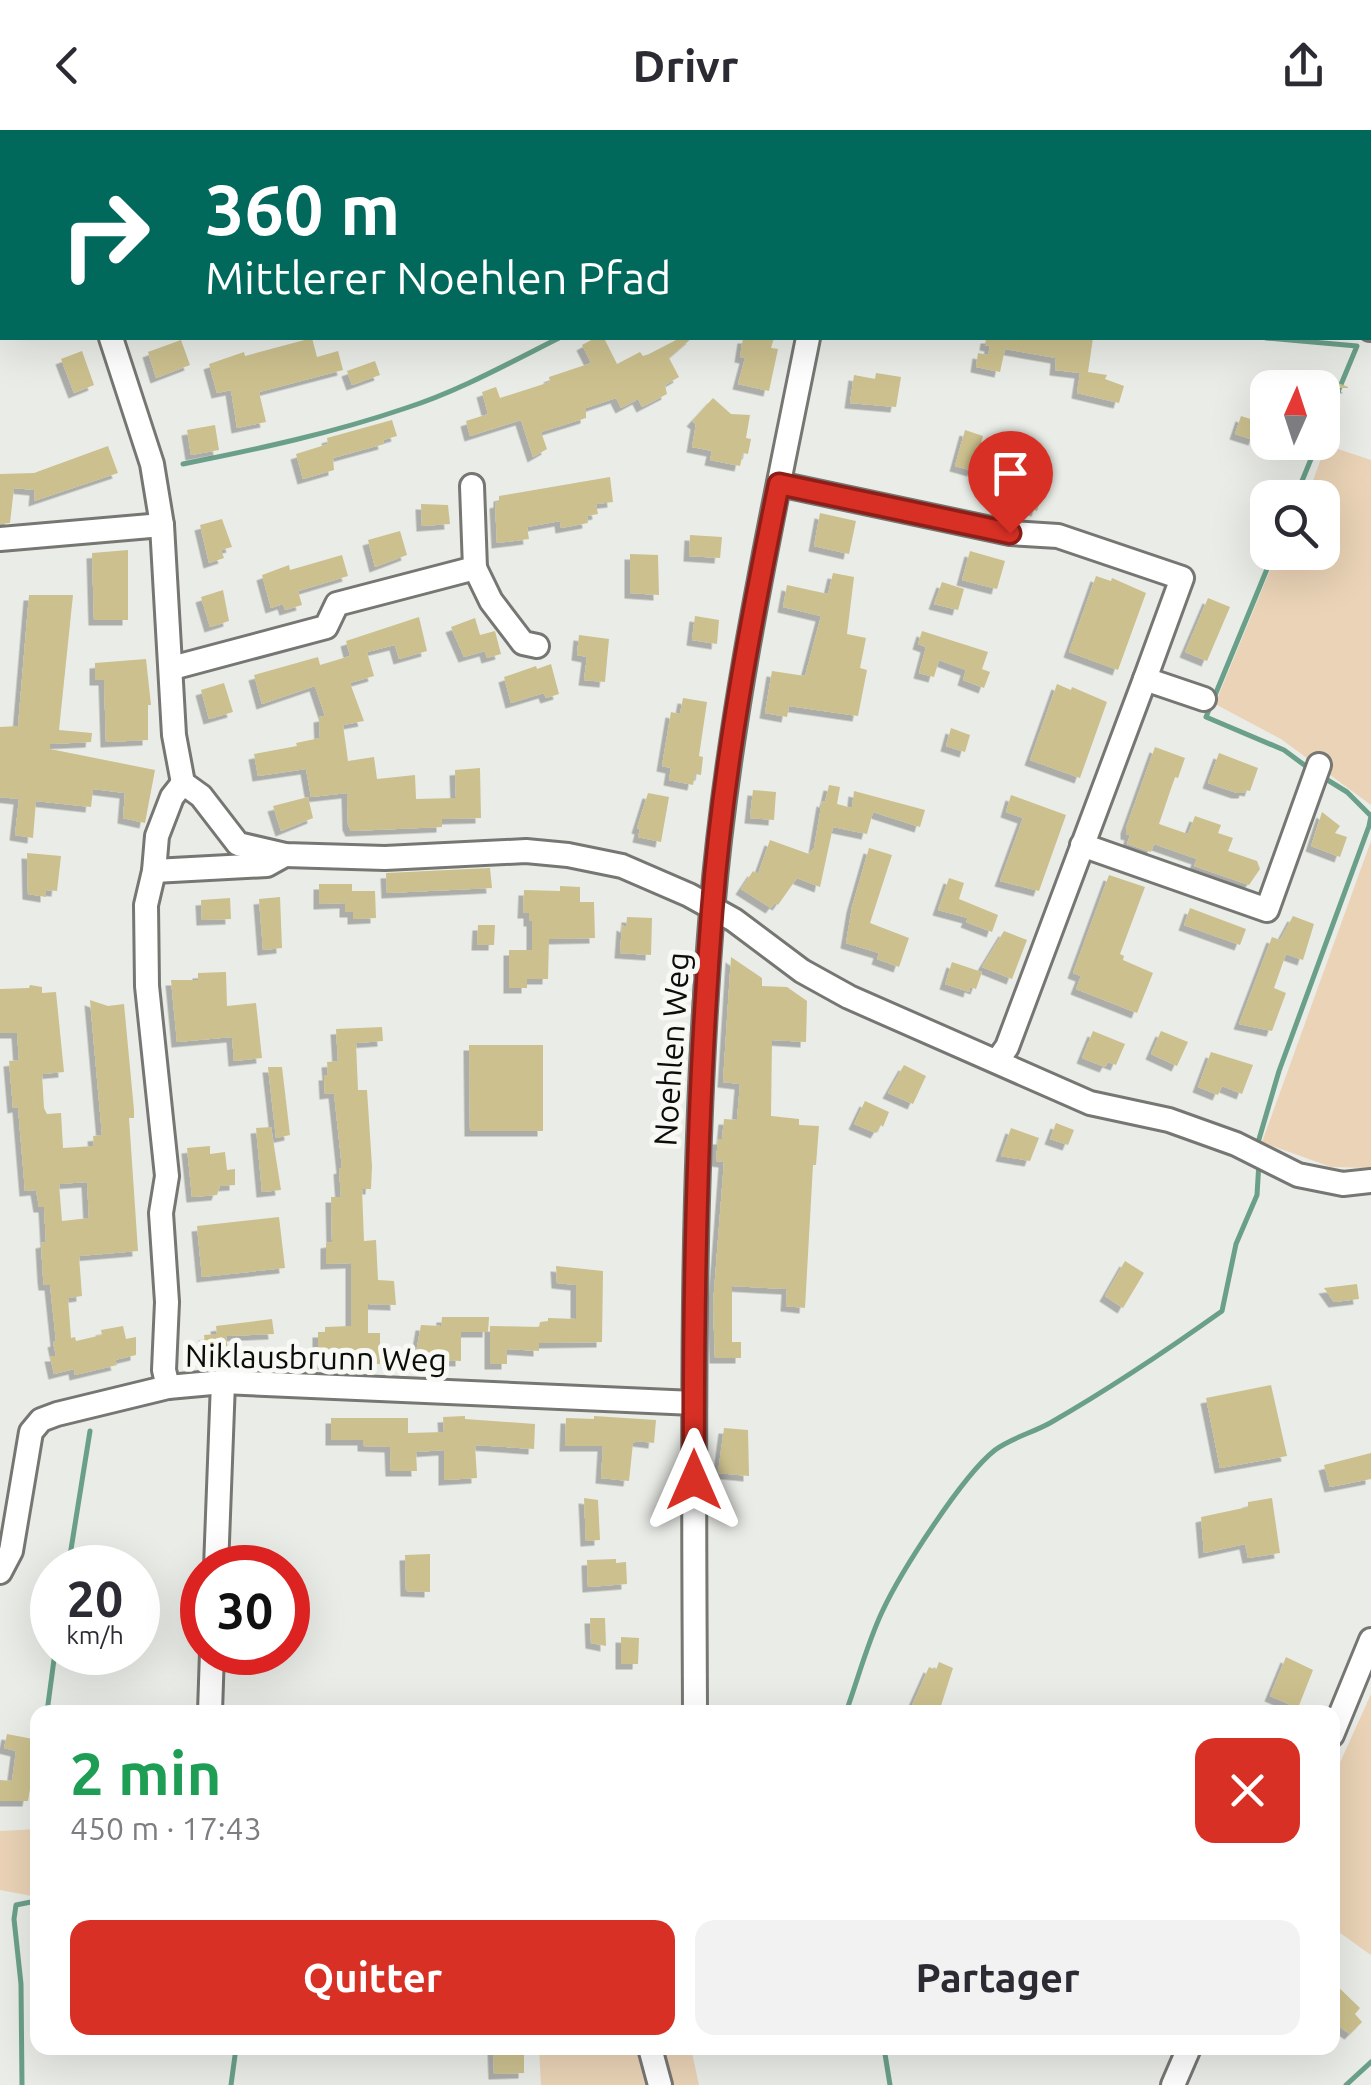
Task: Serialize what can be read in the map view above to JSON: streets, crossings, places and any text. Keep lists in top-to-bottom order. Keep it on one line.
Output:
{"streets":{"street":["Noehlen Weg","Niklausbrunn Weg"]},"crossings":[["Noehlen Weg","Niklausbrunn Weg"]],"north":"top","page":{"header":"Drivr","turn":["360 m","Mittlerer Noehlen Pfad"],"speed":"20 km/h","limit":"30","heading":["2 min","450 m · 17:43"],"buttons":["Quitter","Partager"]}}
